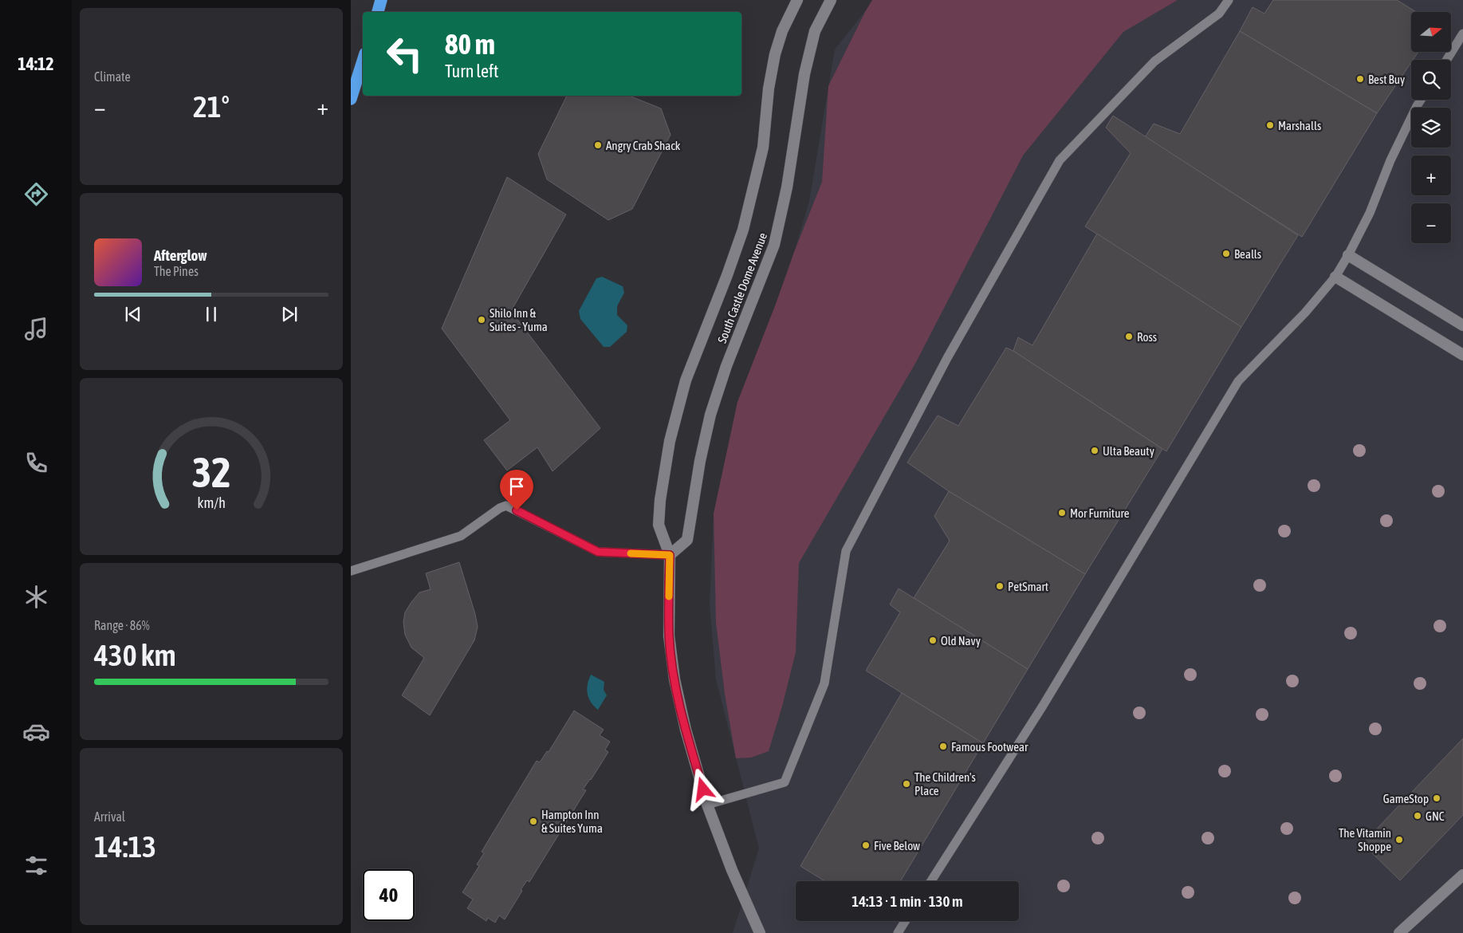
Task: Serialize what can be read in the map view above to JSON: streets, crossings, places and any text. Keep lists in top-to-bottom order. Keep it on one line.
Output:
{"streets":{"street":["South Castle Dome Avenue"]},"places":["Best Buy","Marshalls","Angry Crab Shack","Bealls","Shilo Inn & Suites - Yuma","Ross","Ulta Beauty","Mor Furniture","PetSmart","Old Navy","Famous Footwear","The Children's Place","GameStop","GNC","Hampton Inn & Suites Yuma","The Vitamin Shoppe","Five Below"],"north":"right","page":{"tabs":"14:12","tile":["Climate",["Range · 86%","430 km"],["Arrival","14:13"]],"map_buttons":["+","−"],"turn":["80 m","Turn left"],"heat":["−","21°","+"],"song":["Afterglow","The Pines"],"limit":"40","trip":"14:13 · 1 min · 130 m","gauge":["32","km/h"]}}
